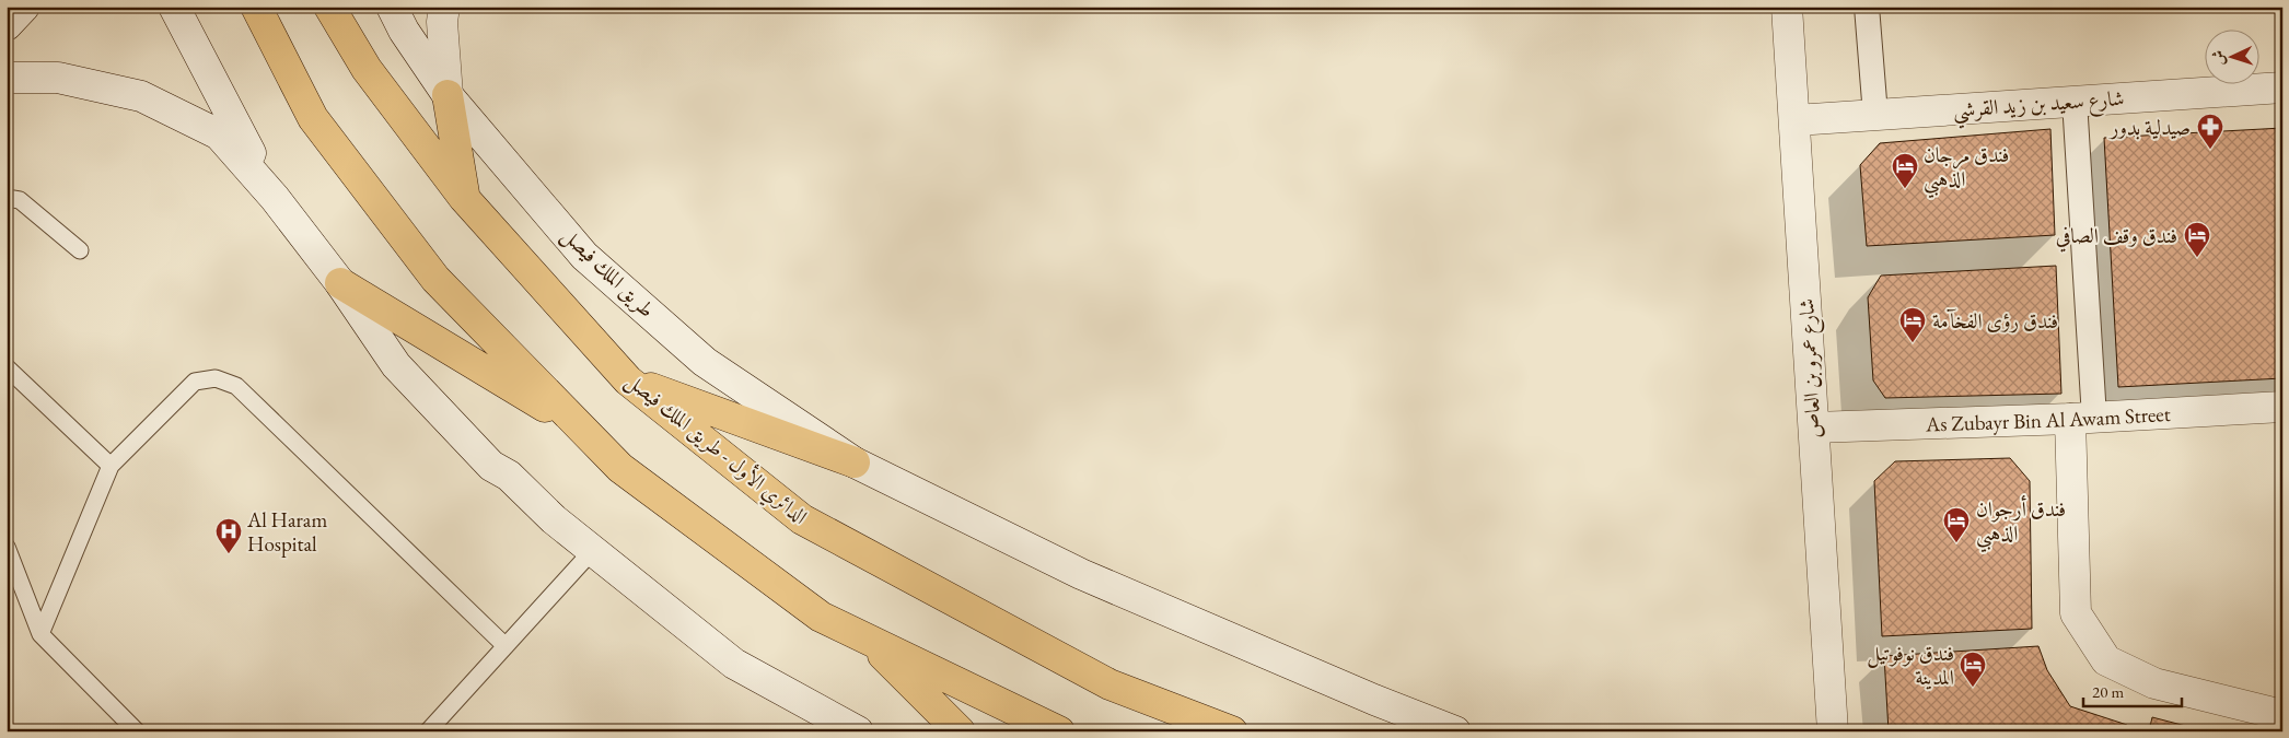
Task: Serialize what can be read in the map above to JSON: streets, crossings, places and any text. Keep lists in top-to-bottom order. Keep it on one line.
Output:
{"streets":{"highway":["الدائري الأول - طريق الملك فيصل"],"main road":["شارع سعيد بن زيد القرشي","طريق الملك فيصل","شارع عمرو بن العاص","As Zubayr Bin Al Awam Street"]},"crossings":[["شارع سعيد بن زيد القرشي","شارع عمرو بن العاص"],["شارع عمرو بن العاص","As Zubayr Bin Al Awam Street"]],"places":{"pharmacy":["صيدلية بدور"],"hotel":["فندق مرجان الذهبي","فندق وقف الصافي","فندق رؤى الفخآمة","فندق أرجوان الذهبي","فندق نوفوتيل المدينة"],"hospital":["Al Haram Hospital"]},"scale_bar":"20 m","north":"left"}
